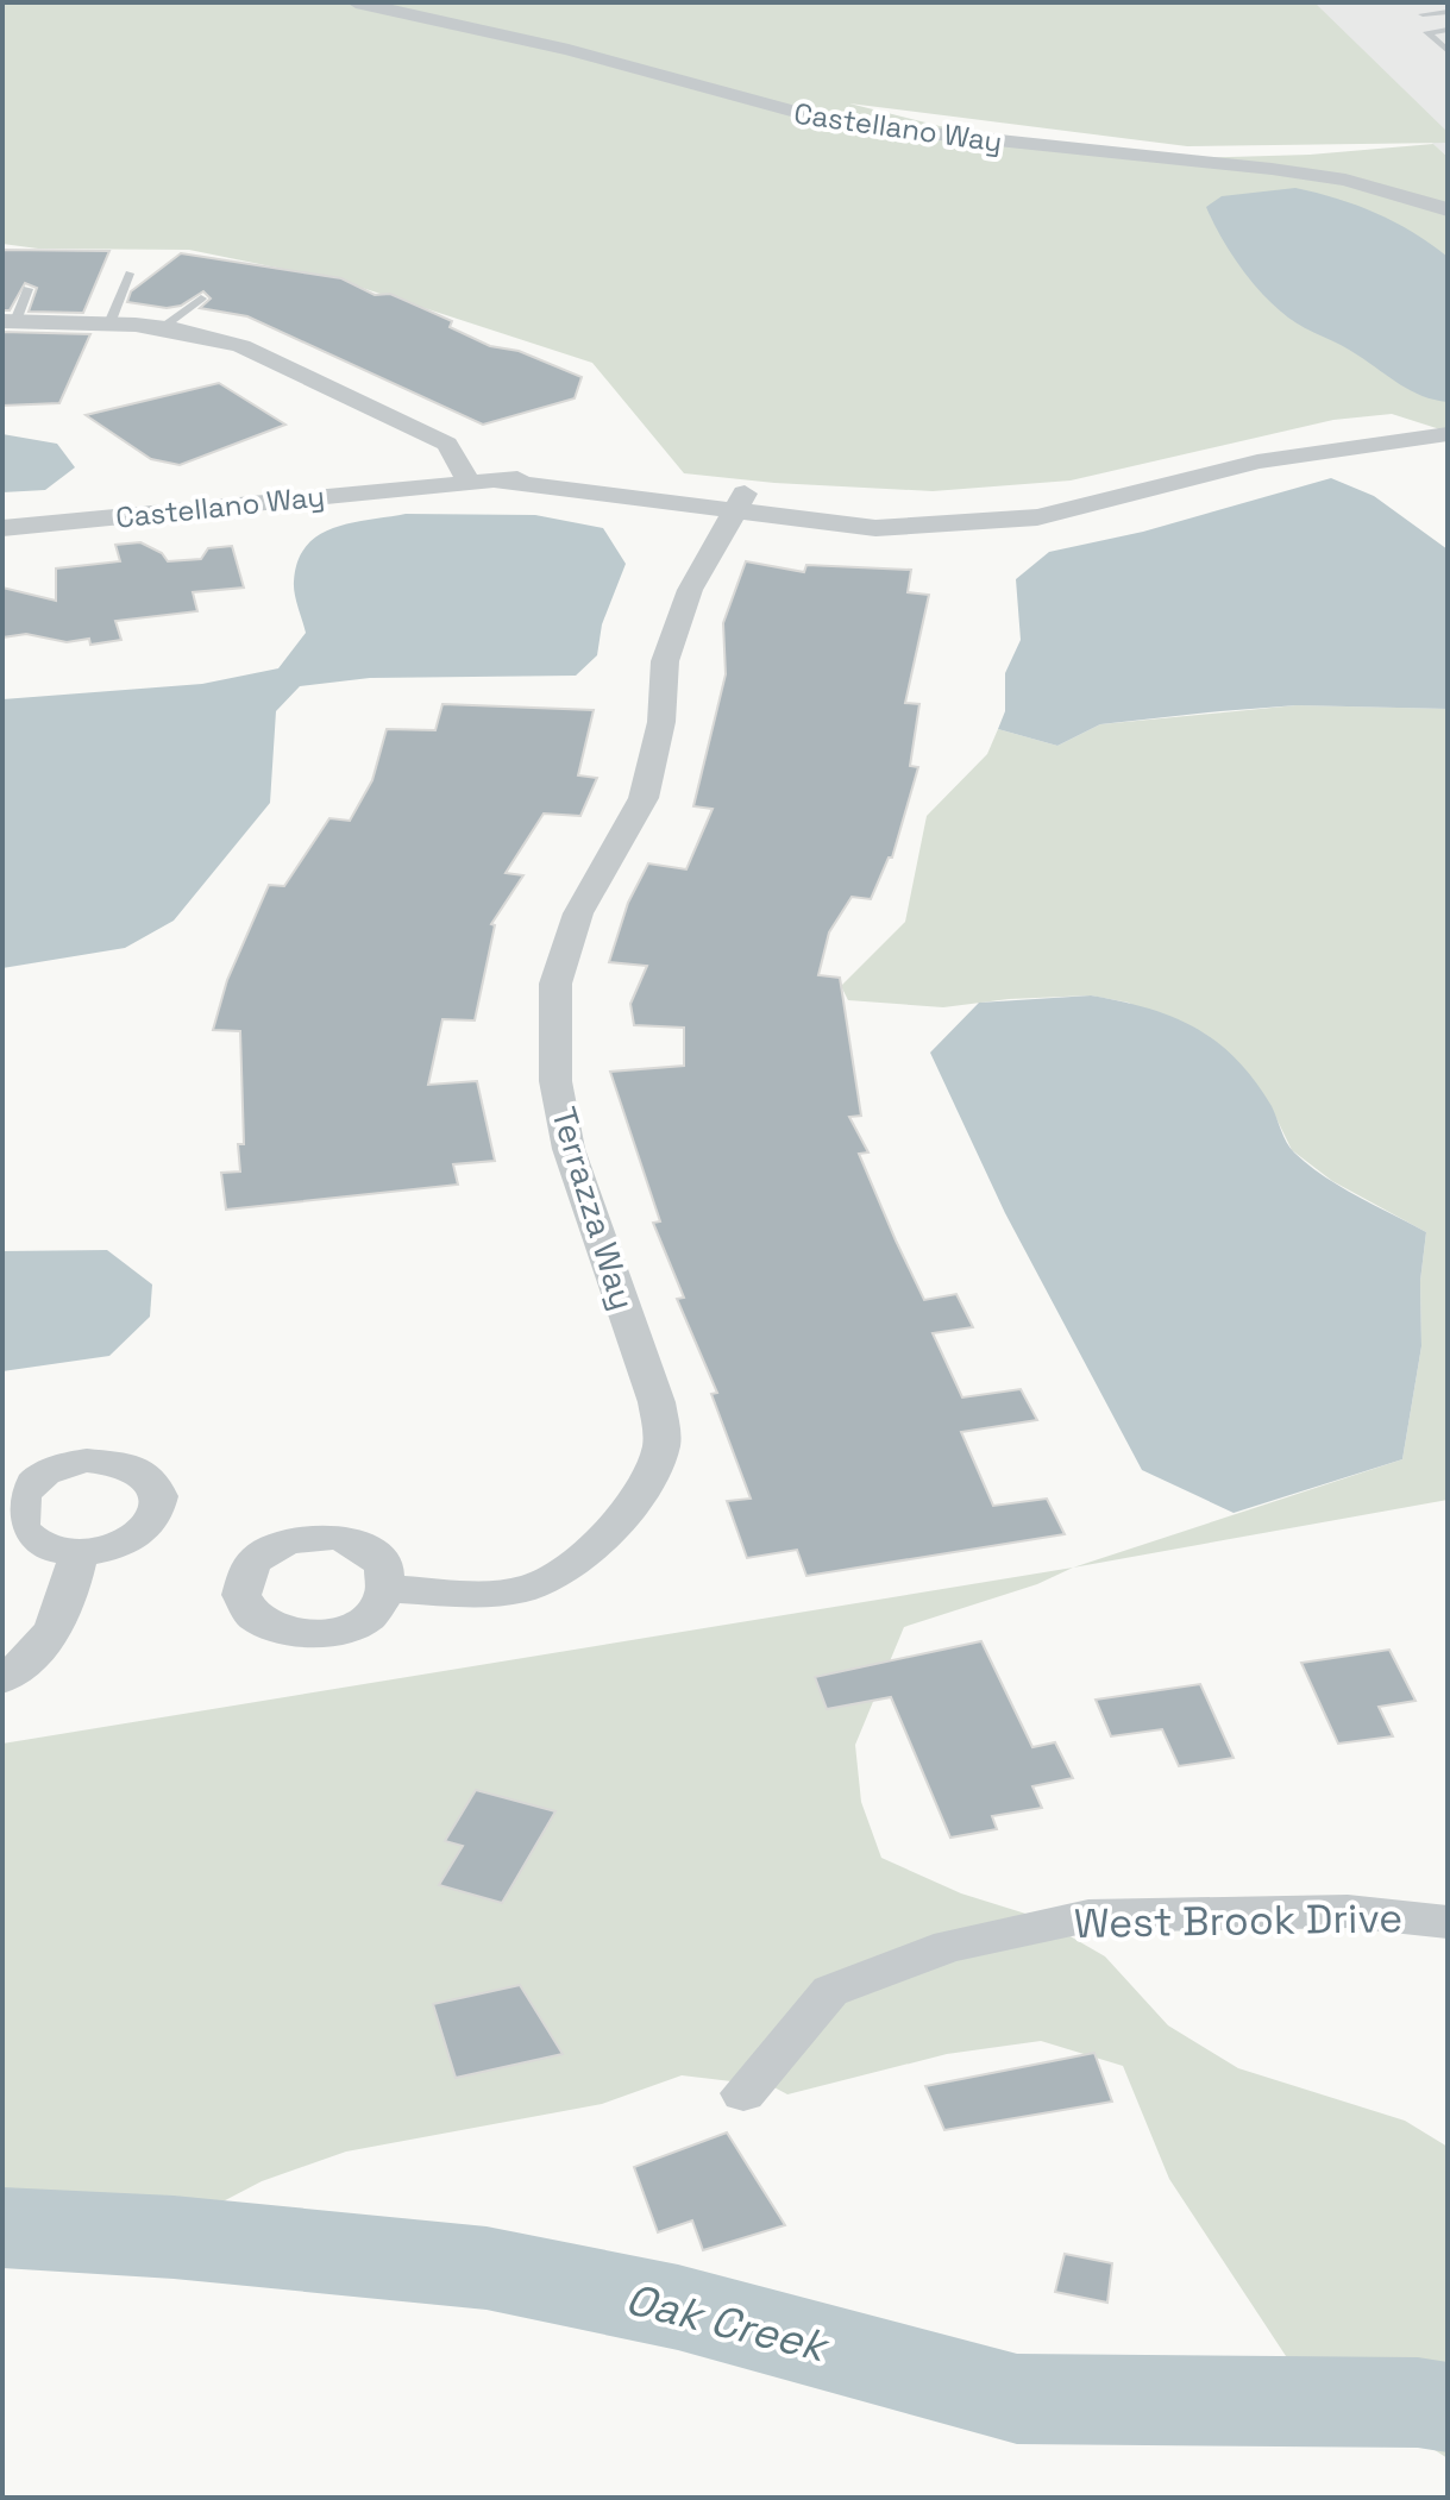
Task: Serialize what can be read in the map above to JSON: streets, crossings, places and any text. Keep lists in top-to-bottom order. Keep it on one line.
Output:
{"streets":{"street":["Castellano Way","Terrazza Way","West Brook Drive"]},"crossings":[["Castellano Way","Terrazza Way"]],"water":["Oak Creek"]}
